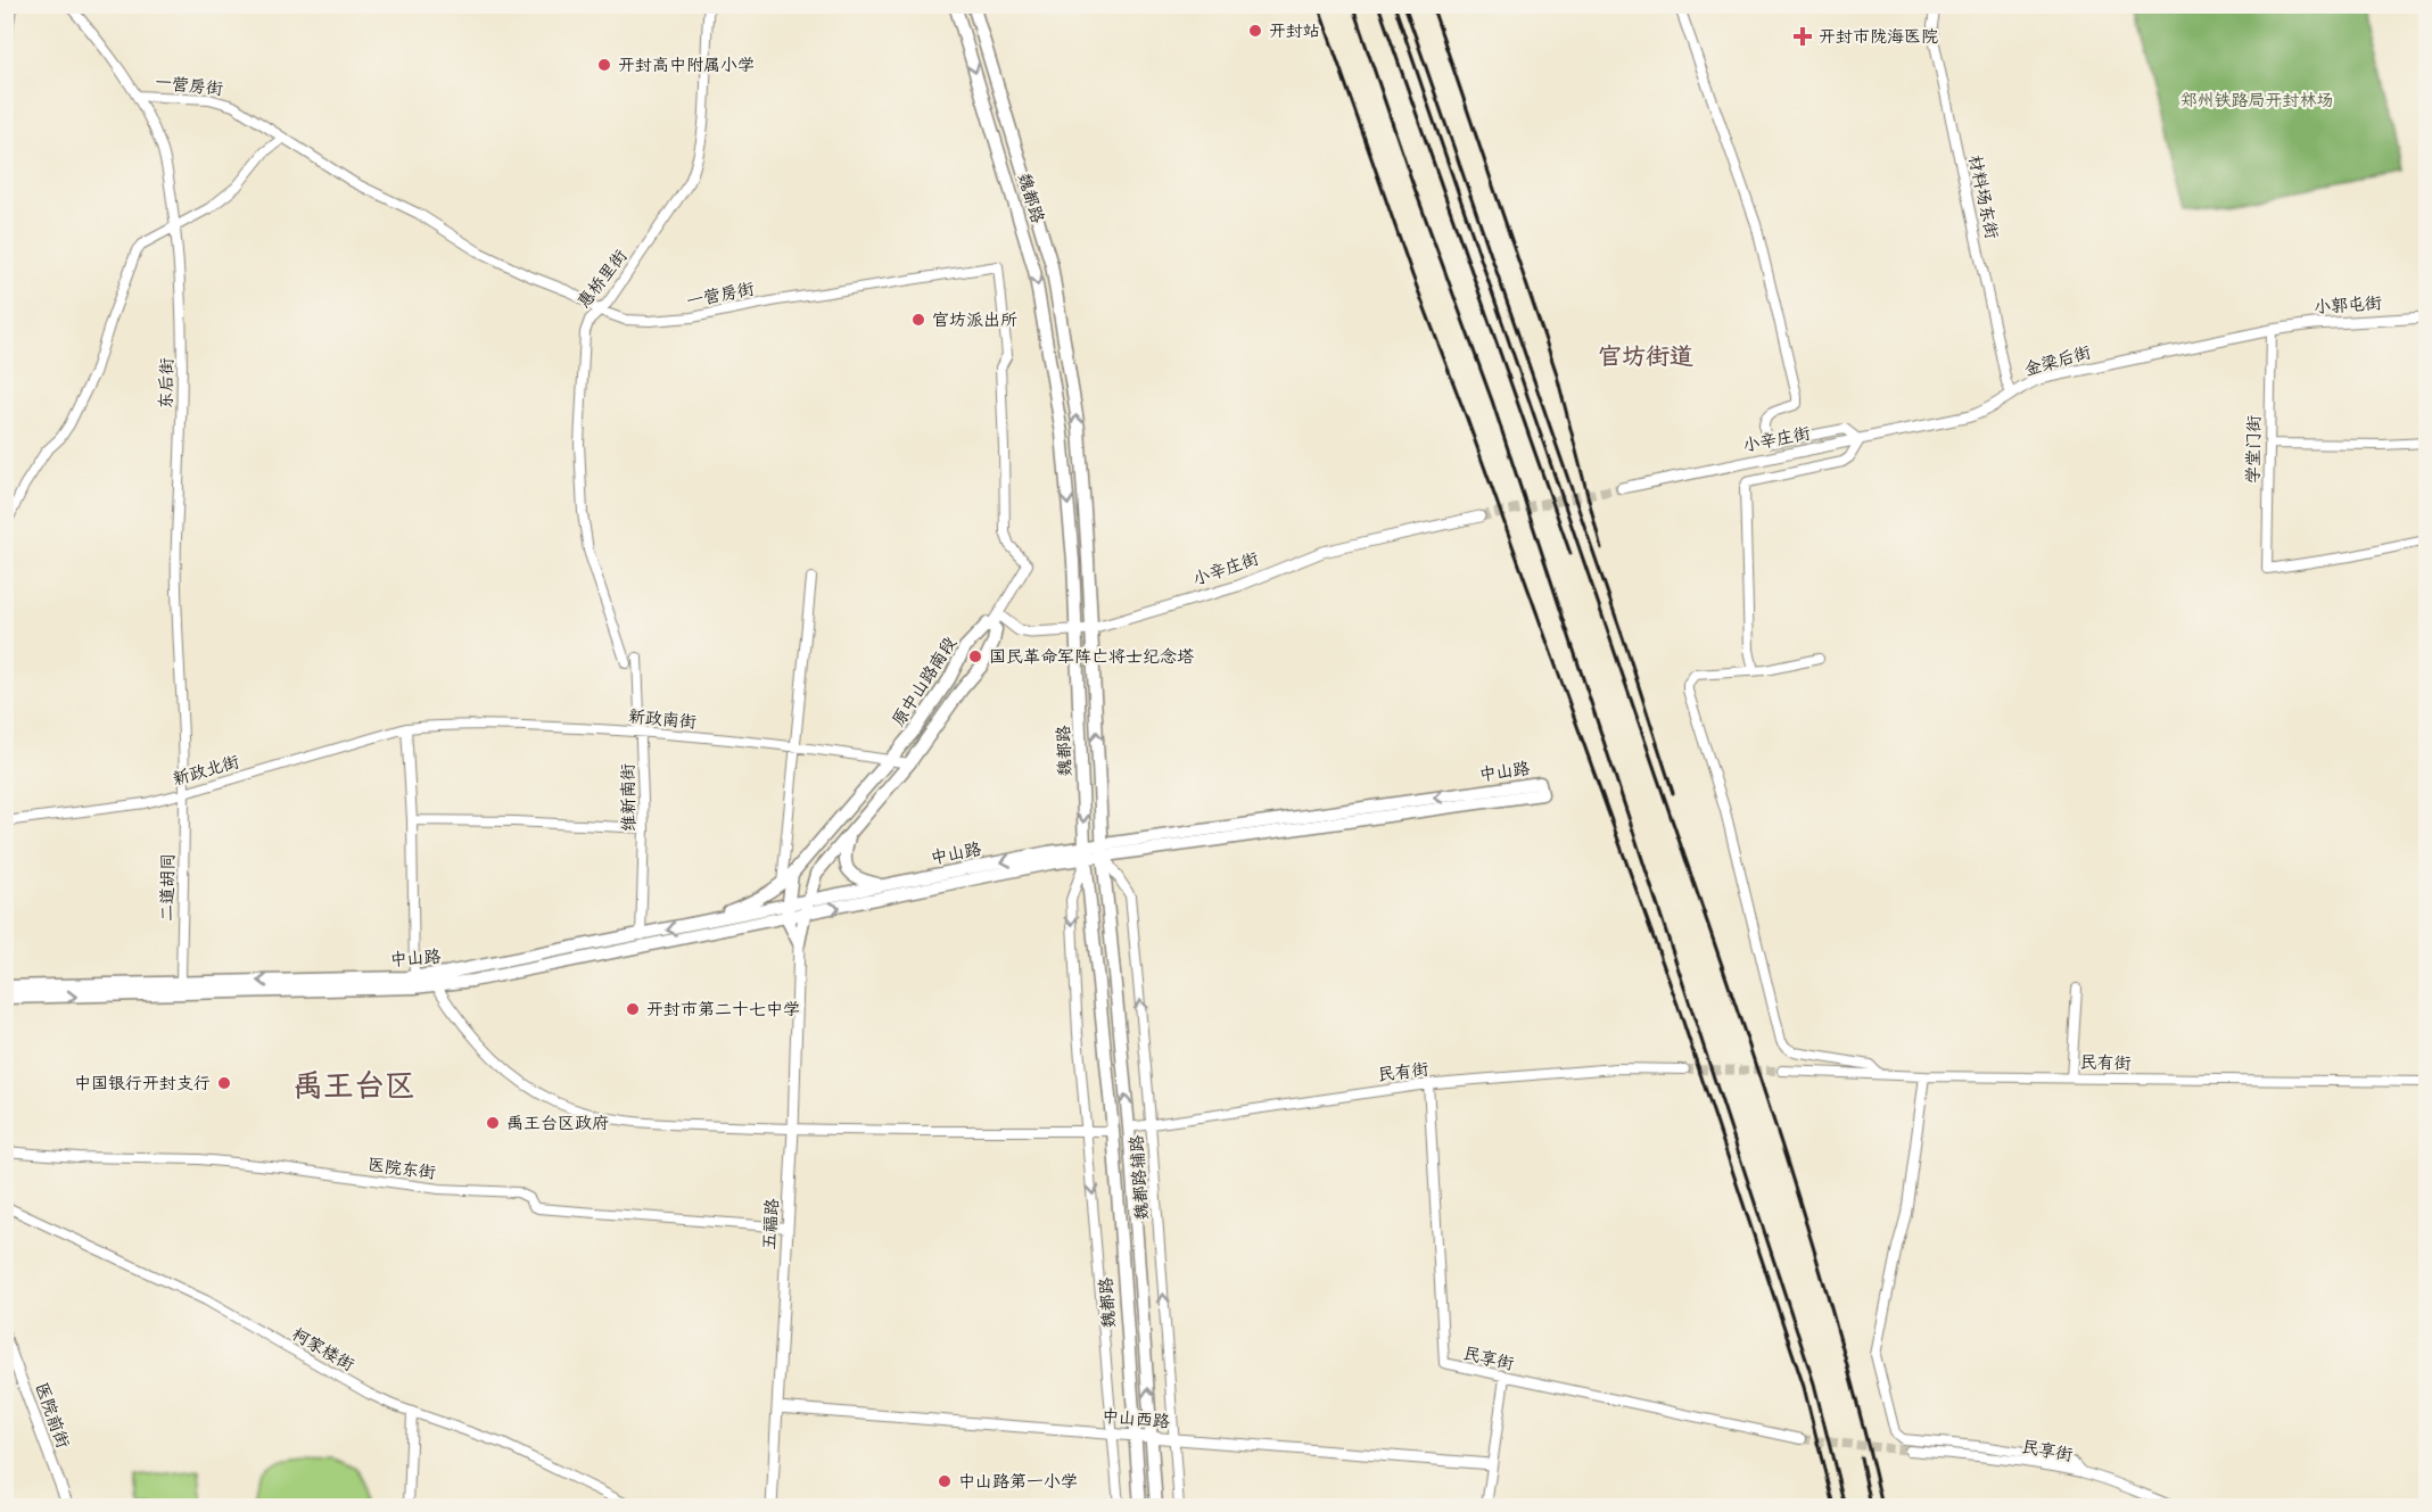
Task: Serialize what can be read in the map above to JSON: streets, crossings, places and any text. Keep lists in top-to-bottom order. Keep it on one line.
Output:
{"streets":{"main road":["魏都路","原中山路南段","中山路"],"street":["一营房街","材料场东街","惠桥里街","小郭屯街","金梁后街","东后街","小辛庄街","学堂门街","新政南街","新政北街","维新南街","二道胡同","民有街","医院东街","魏都路辅路","五福路","柯家楼街","民享街","医院前街","中山西路"]},"crossings":[["一营房街","惠桥里街"],["一营房街","东后街"],["一营房街","小辛庄街"],["一营房街","原中山路南段"],["材料场东街","金梁后街"],["魏都路","小辛庄街"],["魏都路","中山路"],["魏都路","民有街"],["魏都路","魏都路辅路"],["魏都路","中山西路"],["小郭屯街","金梁后街"],["小郭屯街","学堂门街"],["金梁后街","小辛庄街"],["金梁后街","学堂门街"],["东后街","新政北街"],["东后街","二道胡同"],["小辛庄街","原中山路南段"],["原中山路南段","新政南街"],["原中山路南段","中山路"],["原中山路南段","五福路"],["新政南街","新政北街"],["新政南街","维新南街"],["新政北街","二道胡同"],["中山路","维新南街"],["中山路","二道胡同"],["中山路","魏都路辅路"],["民有街","魏都路辅路"],["民有街","民享街"],["医院东街","五福路"],["魏都路辅路","中山西路"],["五福路","中山西路"]],"districts":["官坊街道","禹王台区"],"parks":["郑州铁路局开封林场"],"places":{"other":["开封站","开封高中附属小学","官坊派出所","国民革命军阵亡将士纪念塔","开封市第二十七中学","中国银行开封支行","禹王台区政府","中山路第一小学"],"health":["开封市陇海医院"]}}
